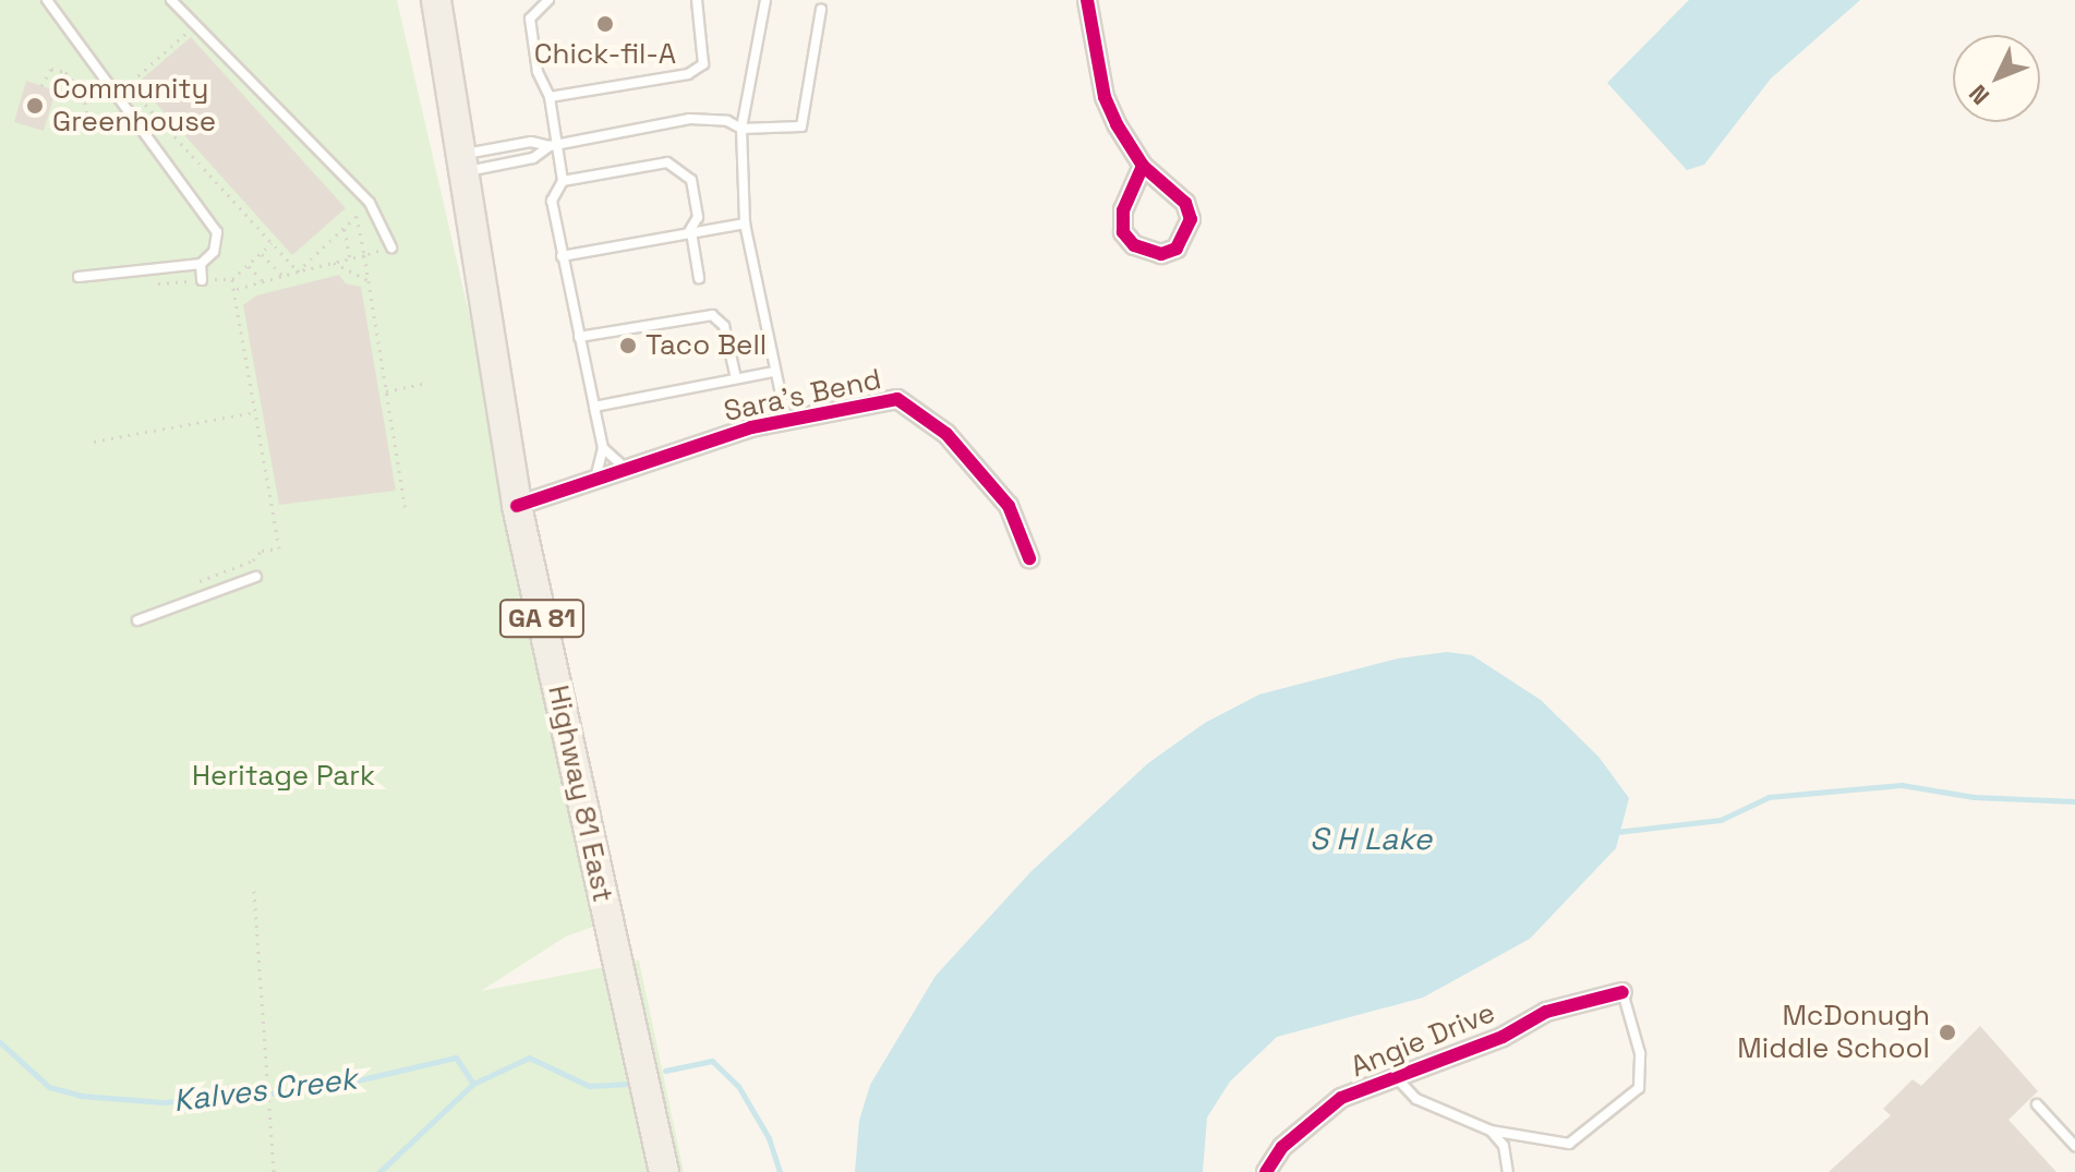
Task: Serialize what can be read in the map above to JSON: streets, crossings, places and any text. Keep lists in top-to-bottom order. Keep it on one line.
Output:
{"streets":{"main road":["GA 81","Highway 81 East"],"street":["Sara's Bend","Angie Drive"]},"crossings":[["Sara's Bend","Highway 81 East"]],"water":["S H Lake","Kalves Creek"],"parks":["Heritage Park"],"places":["Chick-fil-A","Community Greenhouse","Taco Bell","McDonugh Middle School"],"north":"bottom left"}
